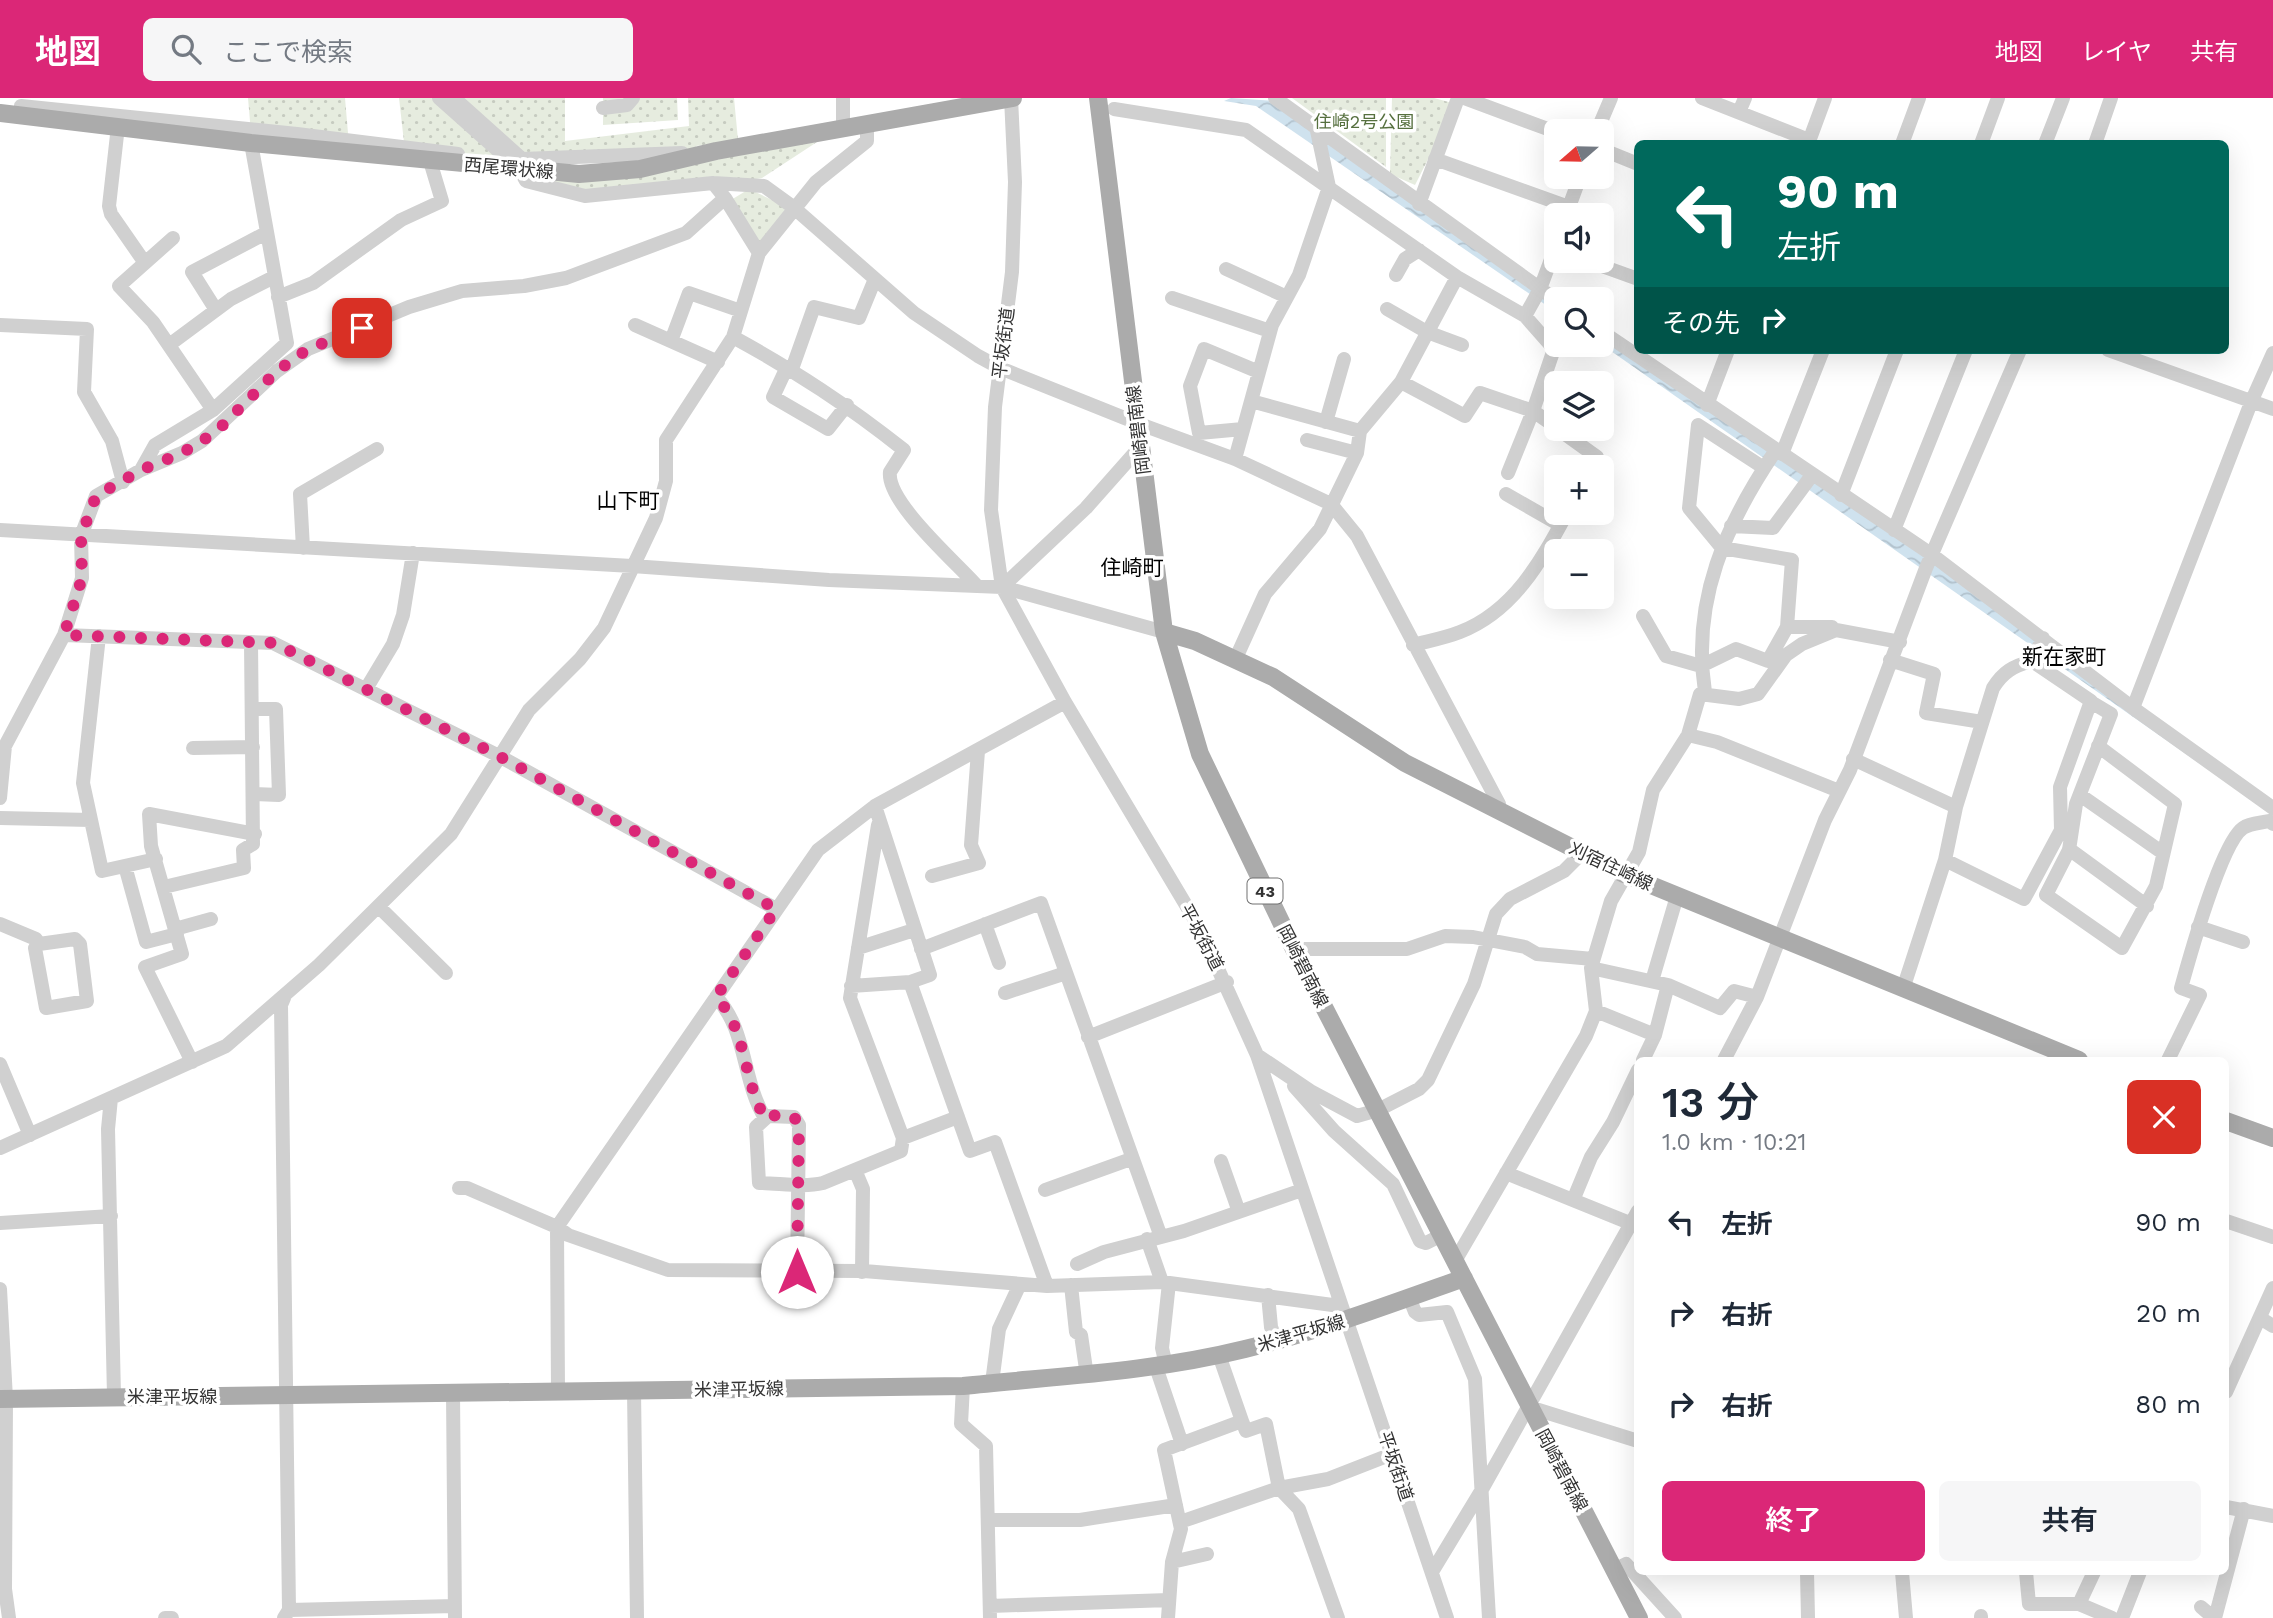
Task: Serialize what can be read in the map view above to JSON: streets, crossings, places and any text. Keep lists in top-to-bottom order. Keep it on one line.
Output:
{"streets":{"main road":["西尾環状線","岡崎碧南線","刈宿住崎線","43","米津平坂線"],"street":["平坂街道"]},"crossings":[["西尾環状線","平坂街道"],["平坂街道","米津平坂線"],["岡崎碧南線","刈宿住崎線"],["岡崎碧南線","米津平坂線"]],"districts":["山下町","住崎町","新在家町"],"parks":["住崎2号公園"],"north":"left","page":{"header":"地図","search":"ここで検索","nav":["地図","レイヤ","共有"],"map_buttons":["+","−"],"turn":["90 m","左折"],"then":"その先","heading":["13 分","1.0 km · 10:21"],"list":[{"name":"左折","value":"90 m"},{"name":"右折","value":"20 m"},{"name":"右折","value":"80 m"}],"buttons":["終了","共有"]}}
